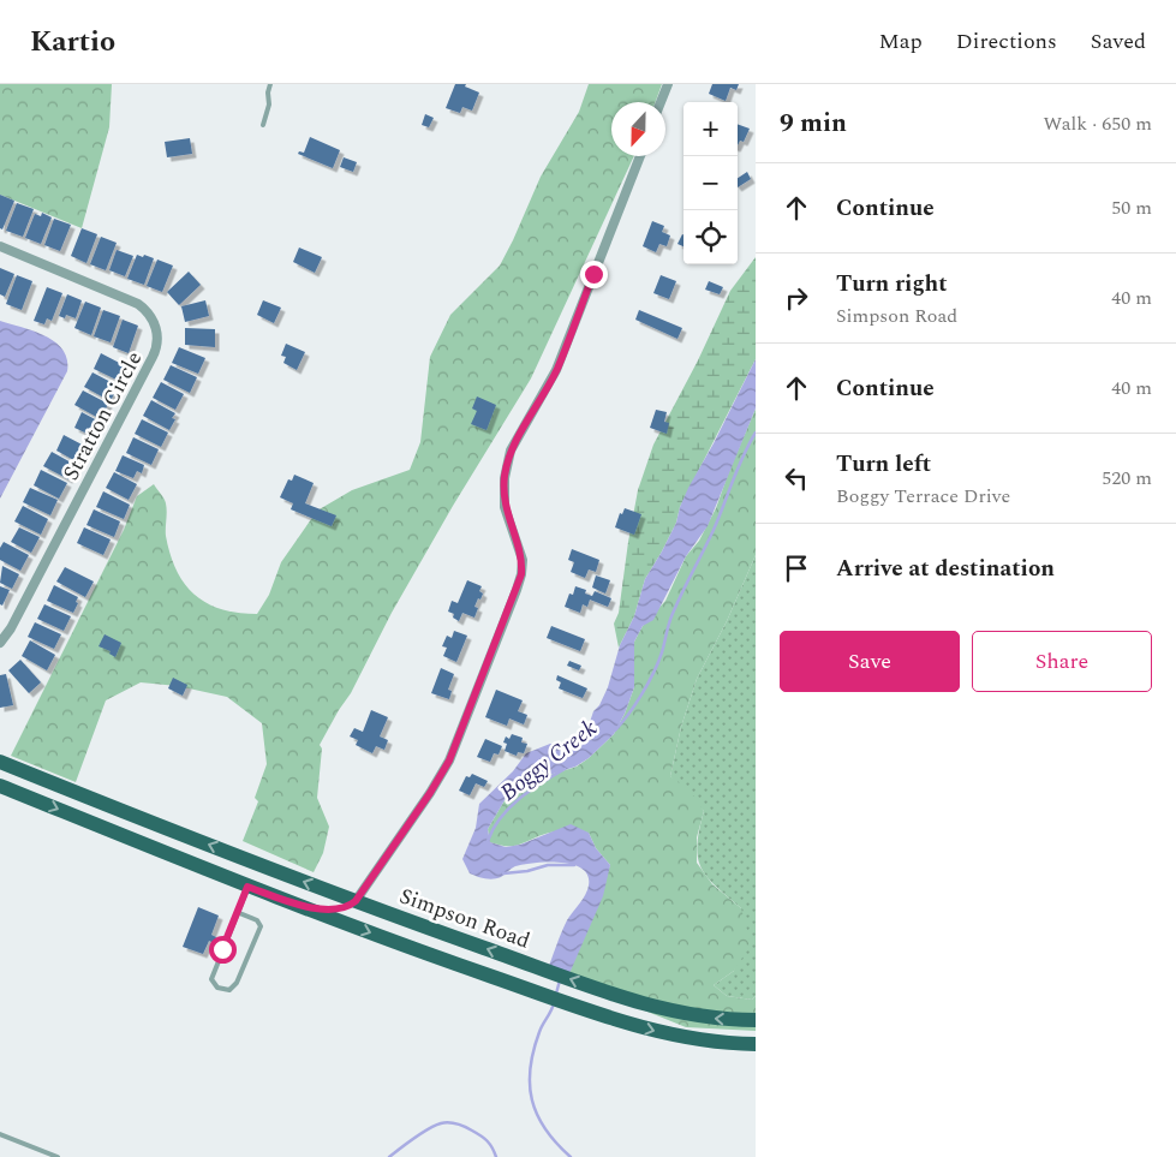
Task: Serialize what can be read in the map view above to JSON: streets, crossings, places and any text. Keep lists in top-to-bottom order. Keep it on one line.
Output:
{"streets":{"main road":["Simpson Road"],"street":["Stratton Circle"]},"water":["Boggy Creek"],"north":"bottom","page":{"header":"Kartio","nav":["Map","Directions","Saved"],"heading":["9 min","Walk · 650 m"],"map_buttons":["+","−"],"list":[["Continue","50 m"],["Turn right","Simpson Road","40 m"],["Continue","40 m"],["Turn left","Boggy Terrace Drive","520 m"],"Arrive at destination"],"buttons":["Save","Share"]}}
